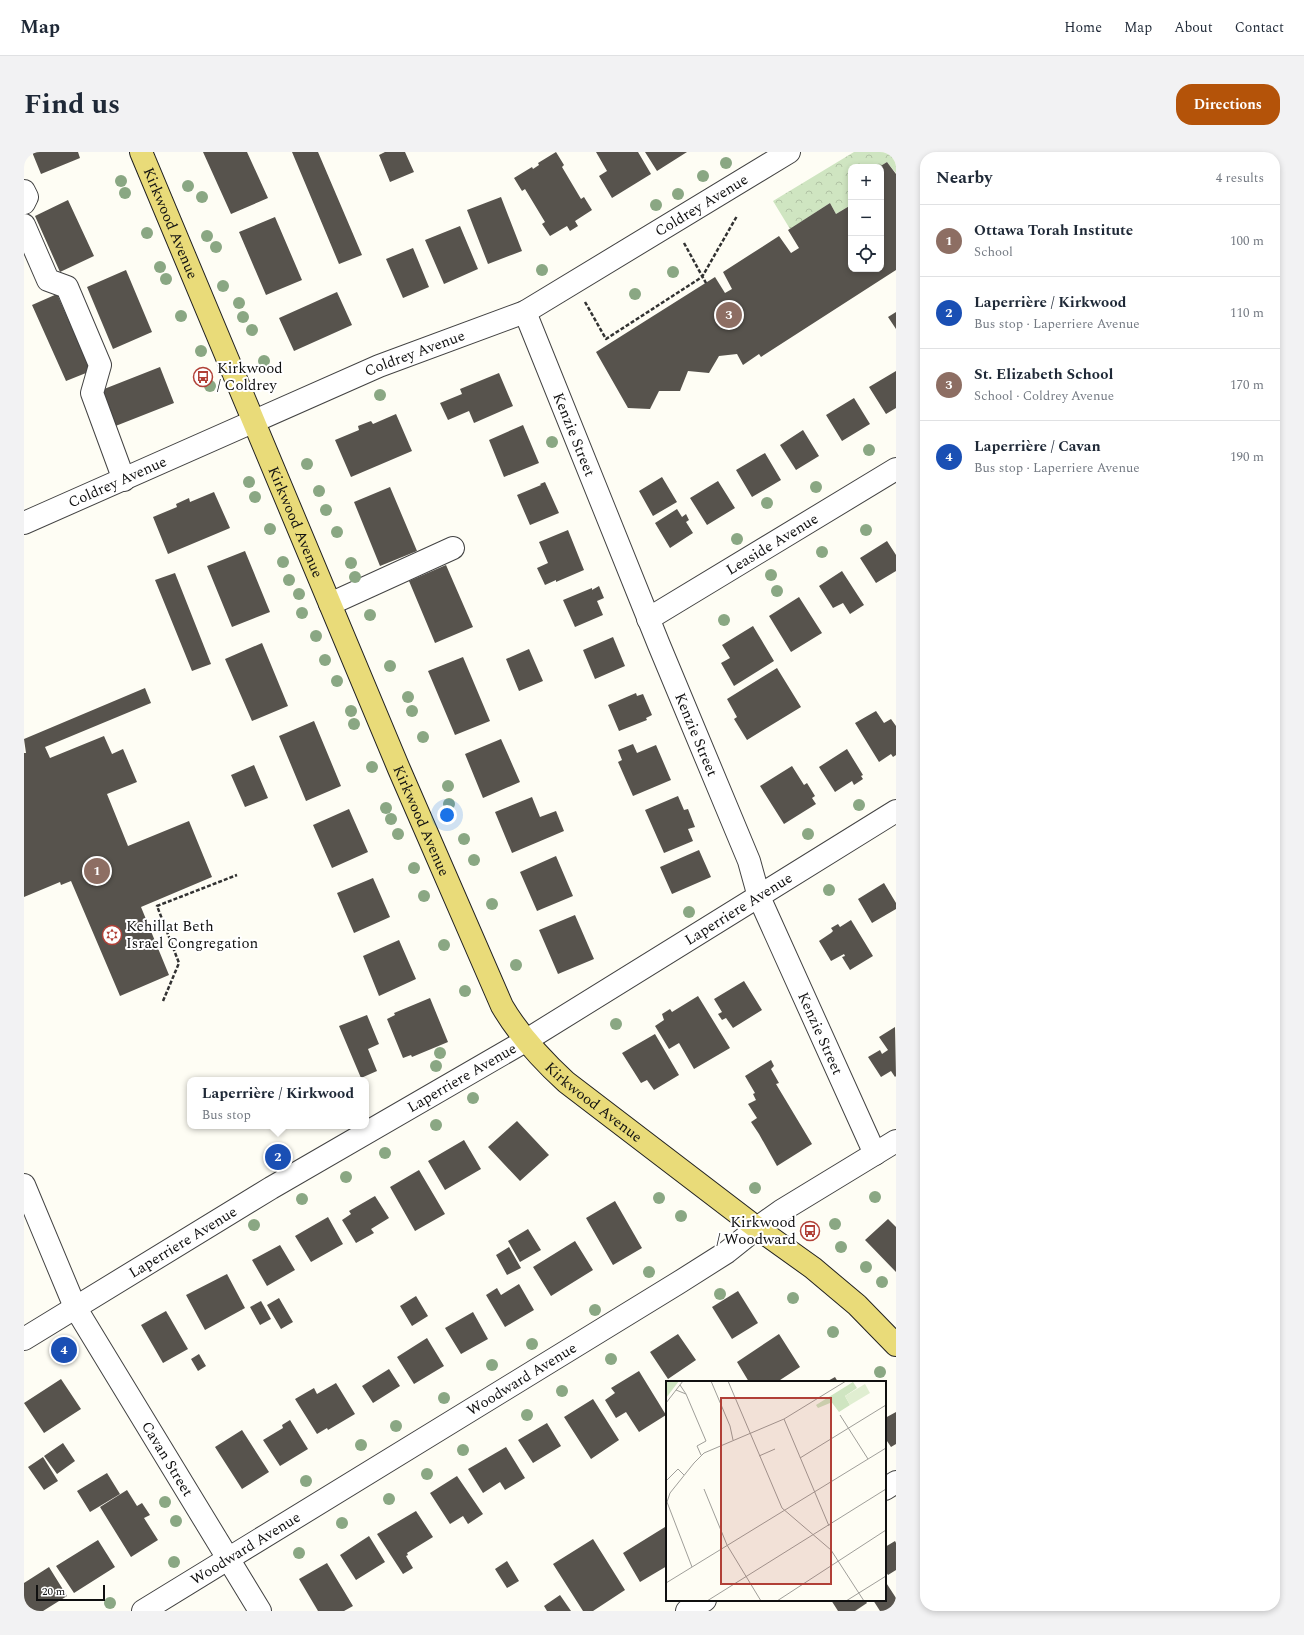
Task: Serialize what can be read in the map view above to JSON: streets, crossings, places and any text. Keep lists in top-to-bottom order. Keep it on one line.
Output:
{"streets":{"main road":["Kirkwood Avenue"],"street":["Coldrey Avenue","Kenzie Street","Leaside Avenue","Laperriere Avenue","Woodward Avenue","Cavan Street"]},"crossings":[["Coldrey Avenue","Kirkwood Avenue"],["Coldrey Avenue","Kenzie Street"],["Kirkwood Avenue","Laperriere Avenue"],["Kirkwood Avenue","Woodward Avenue"],["Kenzie Street","Leaside Avenue"],["Kenzie Street","Laperriere Avenue"],["Kenzie Street","Woodward Avenue"],["Laperriere Avenue","Cavan Street"],["Woodward Avenue","Cavan Street"]],"places":{"bus stop":["Kirkwood / Coldrey","Kirkwood / Woodward"],"synagogue":["Kehillat Beth Israel Congregation"]},"scale_bar":"20 m","page":{"header":"Map","nav":["Home","Map","About","Contact"],"title":"Find us","buttons":"Directions","heading":["Nearby","4 results"],"map_buttons":["+","−"],"list":[{"mark":"1","name":"Ottawa Torah Institute","note":"School","value":"100 m"},{"mark":"2","name":"Laperrière / Kirkwood","note":"Bus stop · Laperriere Avenue","value":"110 m"},{"mark":"3","name":"St. Elizabeth School","note":"School · Coldrey Avenue","value":"170 m"},{"mark":"4","name":"Laperrière / Cavan","note":"Bus stop · Laperriere Avenue","value":"190 m"}],"pins":["3","1","2","4"],"popup":["Laperrière / Kirkwood","Bus stop"],"scale":"20 m"}}
